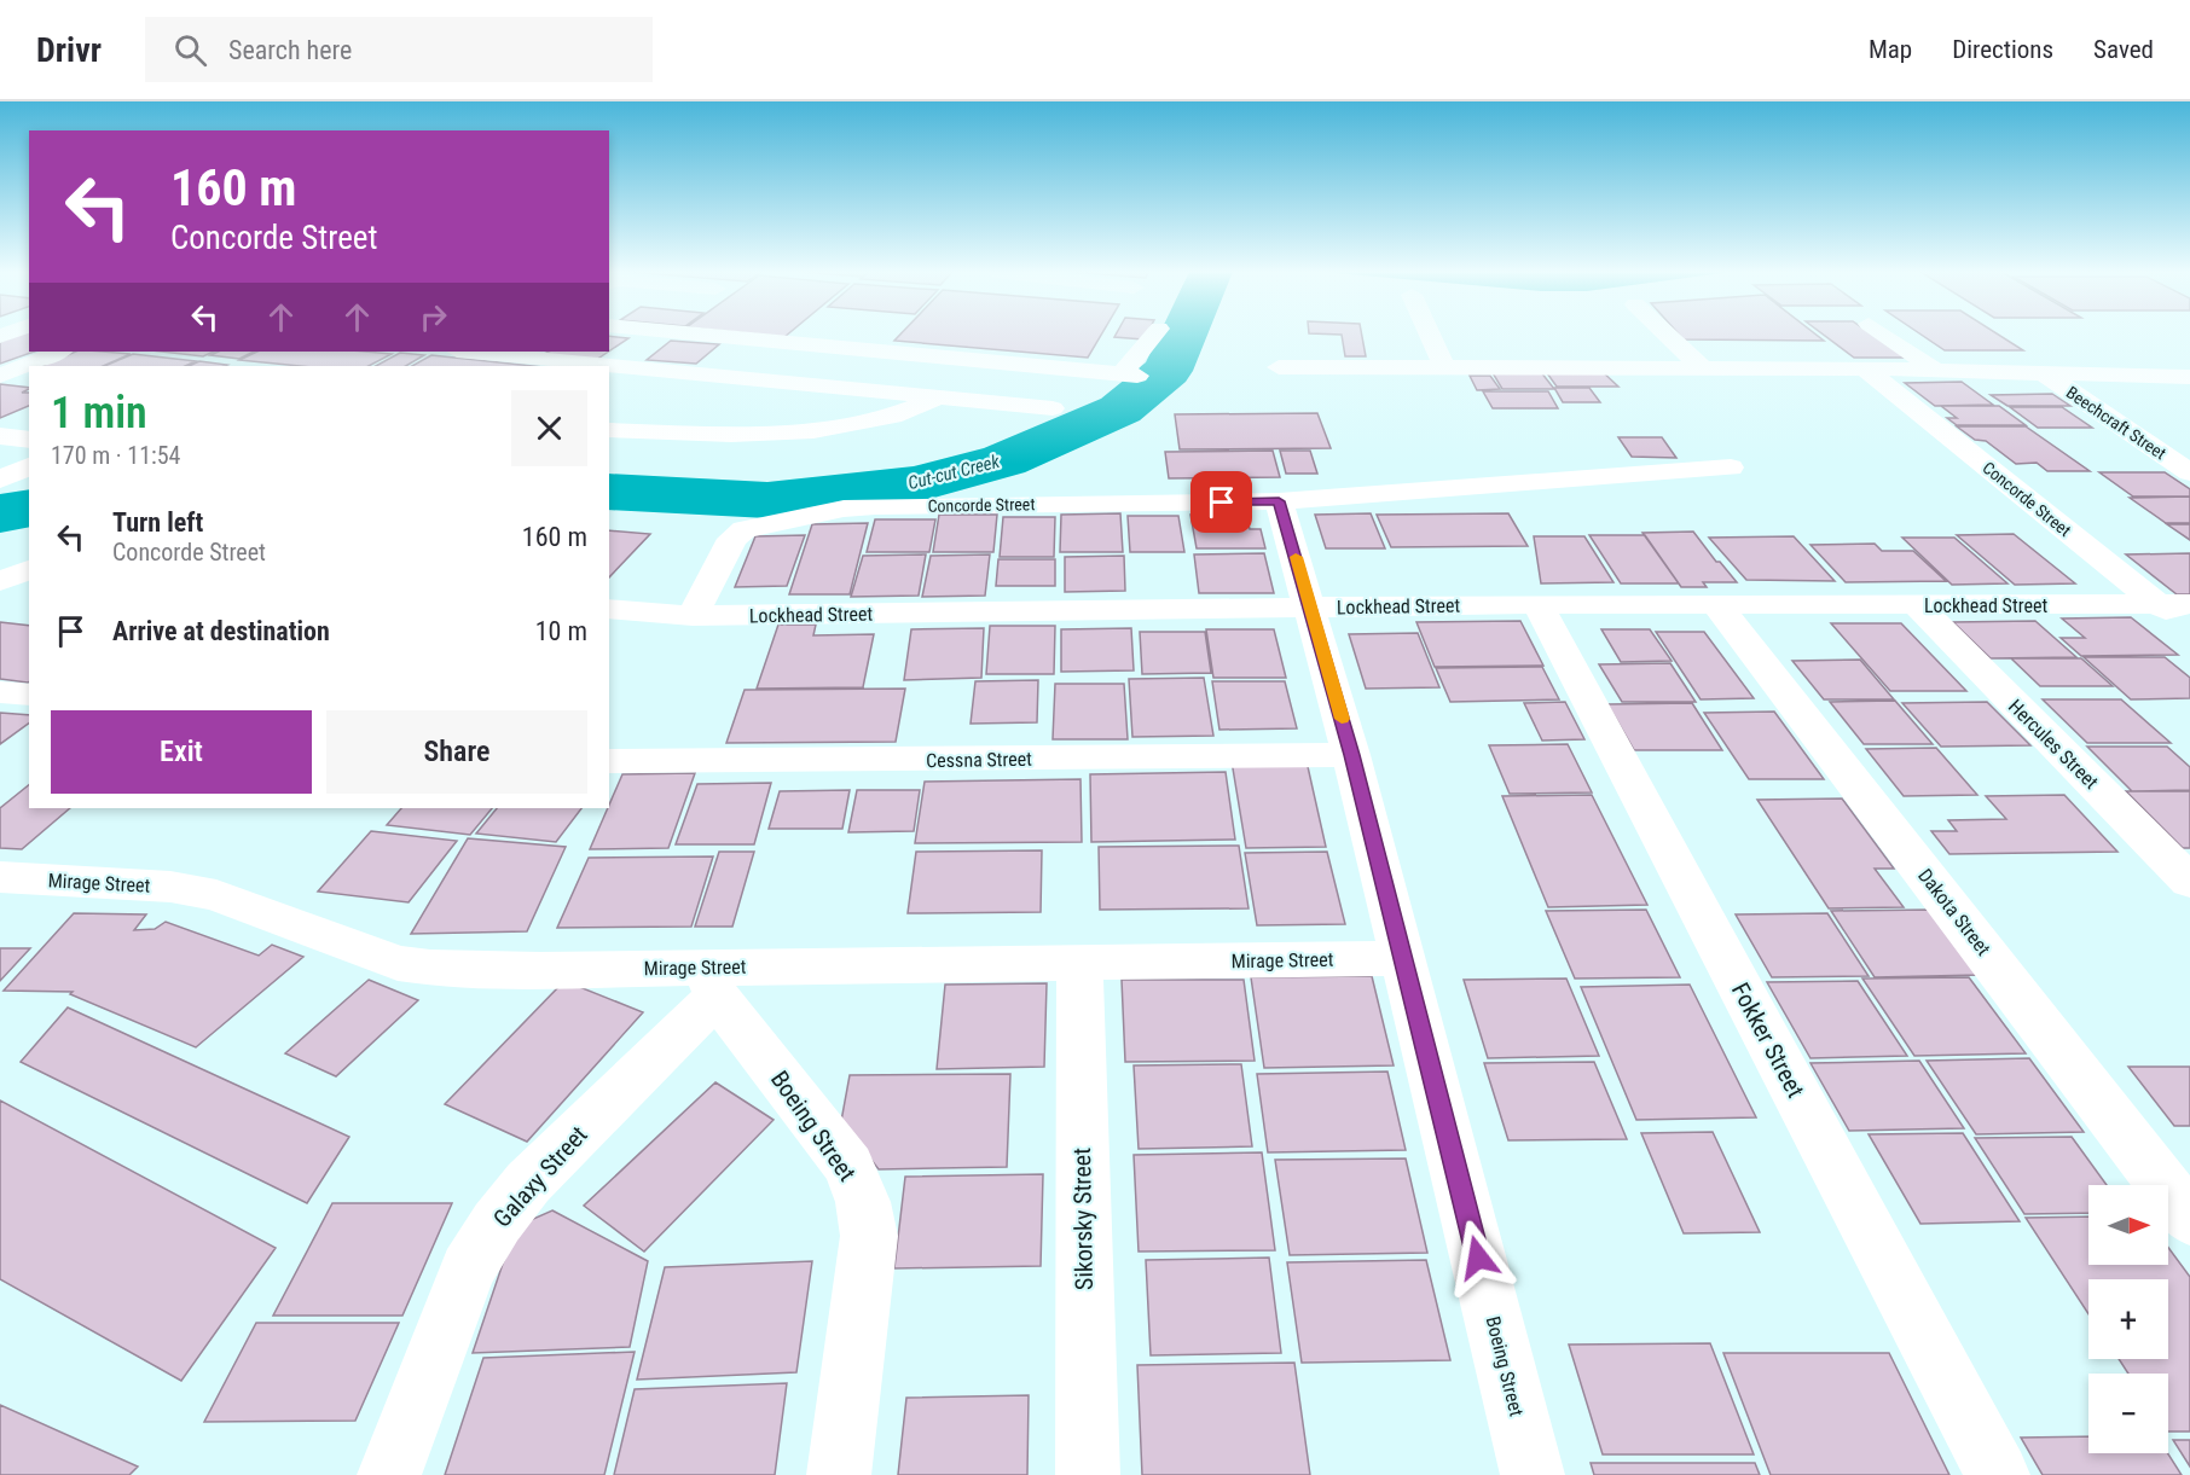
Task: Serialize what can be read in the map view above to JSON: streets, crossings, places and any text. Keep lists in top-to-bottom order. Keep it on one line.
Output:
{"streets":{"street":["Beechcraft Street","Concorde Street","Lockhead Street","Hercules Street","Cessna Street","Mirage Street","Dakota Street","Fokker Street","Boeing Street","Galaxy Street","Sikorsky Street"]},"crossings":[["Concorde Street","Lockhead Street"],["Concorde Street","Boeing Street"],["Lockhead Street","Hercules Street"],["Lockhead Street","Dakota Street"],["Lockhead Street","Fokker Street"],["Lockhead Street","Boeing Street"],["Cessna Street","Boeing Street"],["Mirage Street","Boeing Street"],["Mirage Street","Galaxy Street"],["Mirage Street","Sikorsky Street"],["Boeing Street","Galaxy Street"]],"water":["Cut-cut Creek"],"north":"right","page":{"header":"Drivr","search":"Search here","nav":["Map","Directions","Saved"],"turn":["160 m","Concorde Street"],"heading":["1 min","170 m · 11:54"],"list":[{"name":"Turn left","note":"Concorde Street","value":"160 m"},{"name":"Arrive at destination","value":"10 m"}],"buttons":["Exit","Share"],"map_buttons":["+","−"]}}
